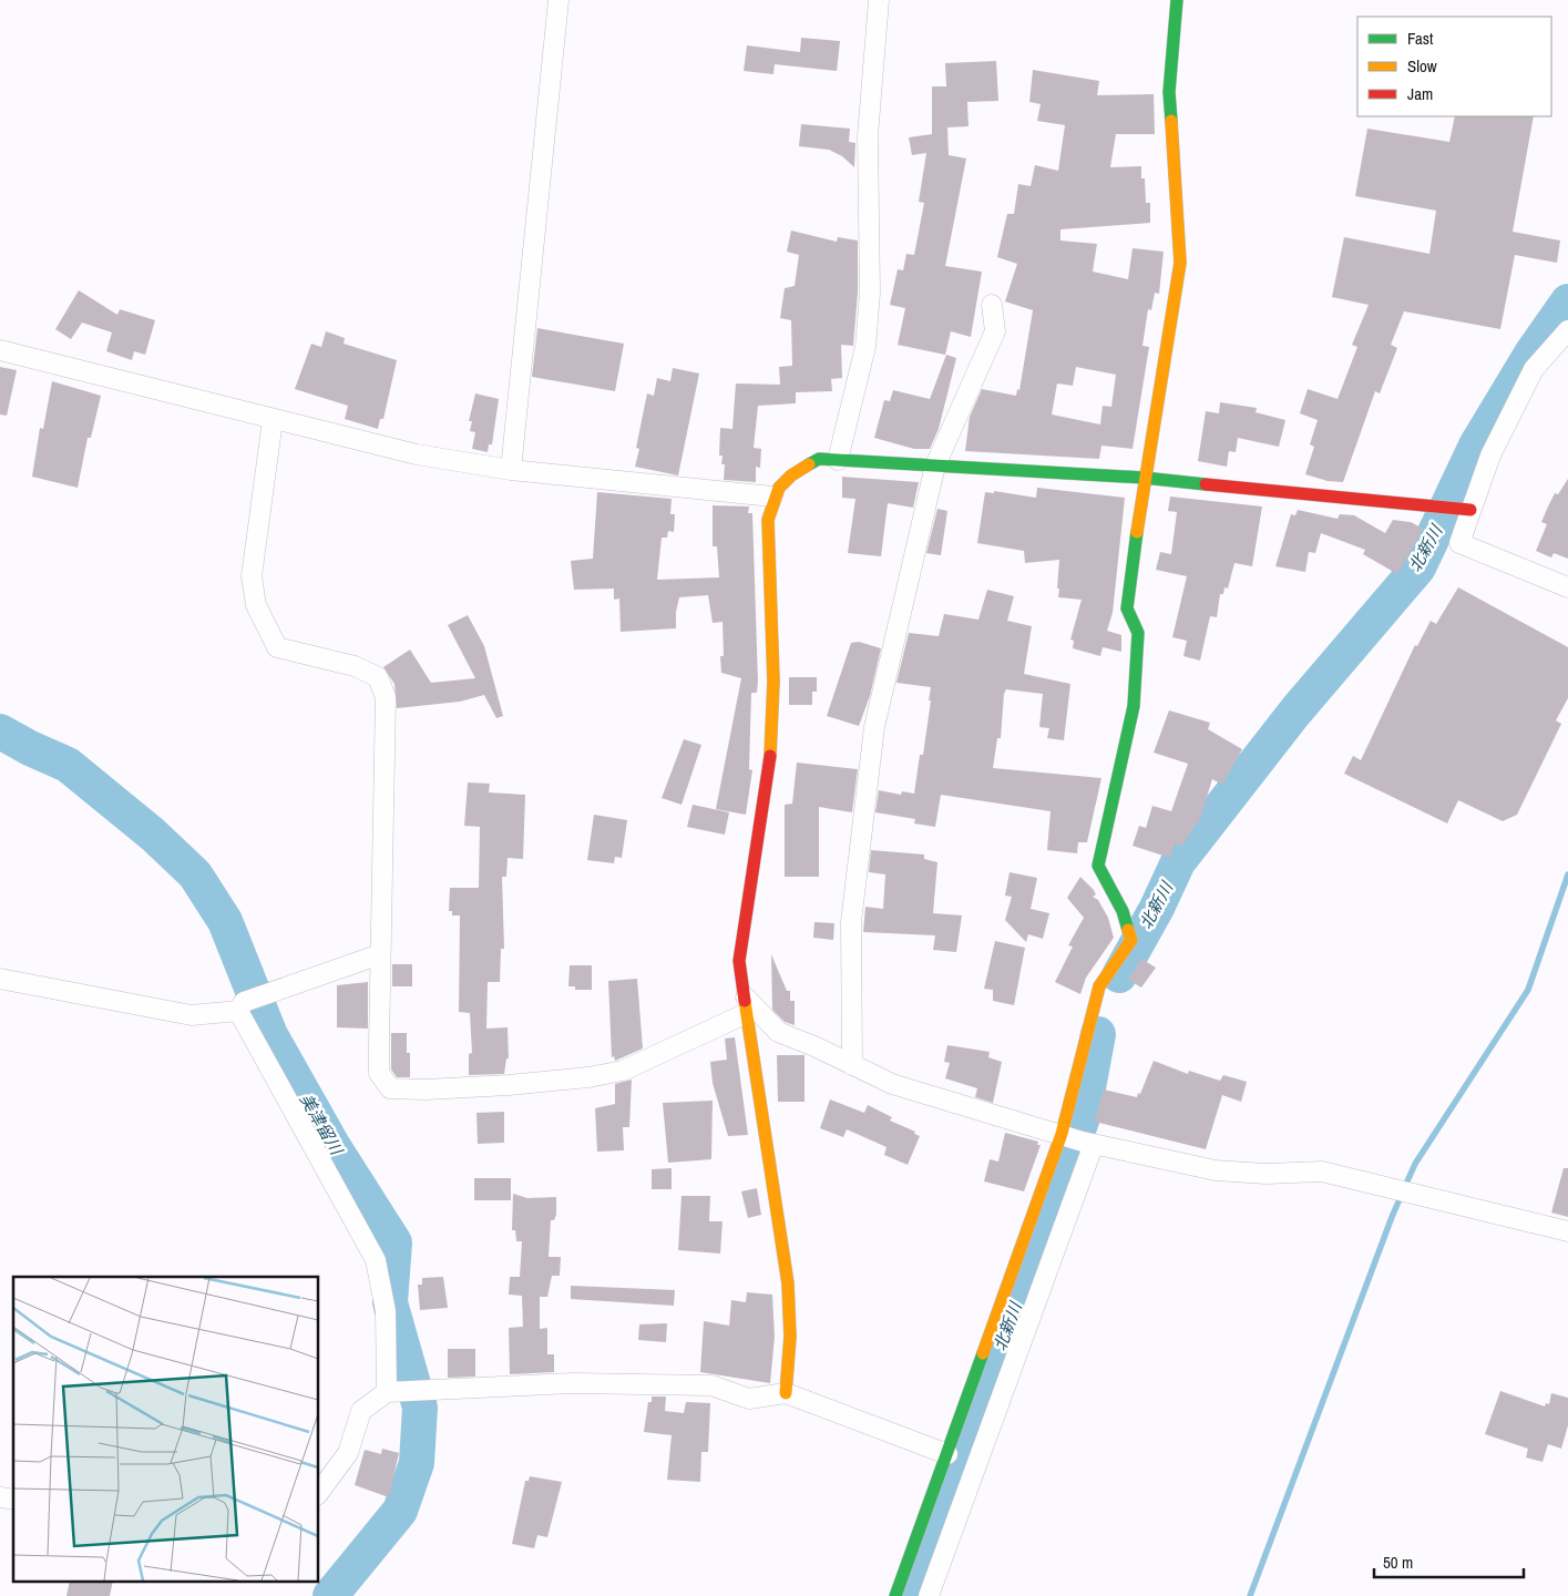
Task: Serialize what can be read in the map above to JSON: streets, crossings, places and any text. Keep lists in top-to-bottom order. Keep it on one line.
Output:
{"water":["北新川","美津留川"],"legend":["Fast","Slow","Jam"],"scale_bar":"50 m"}
